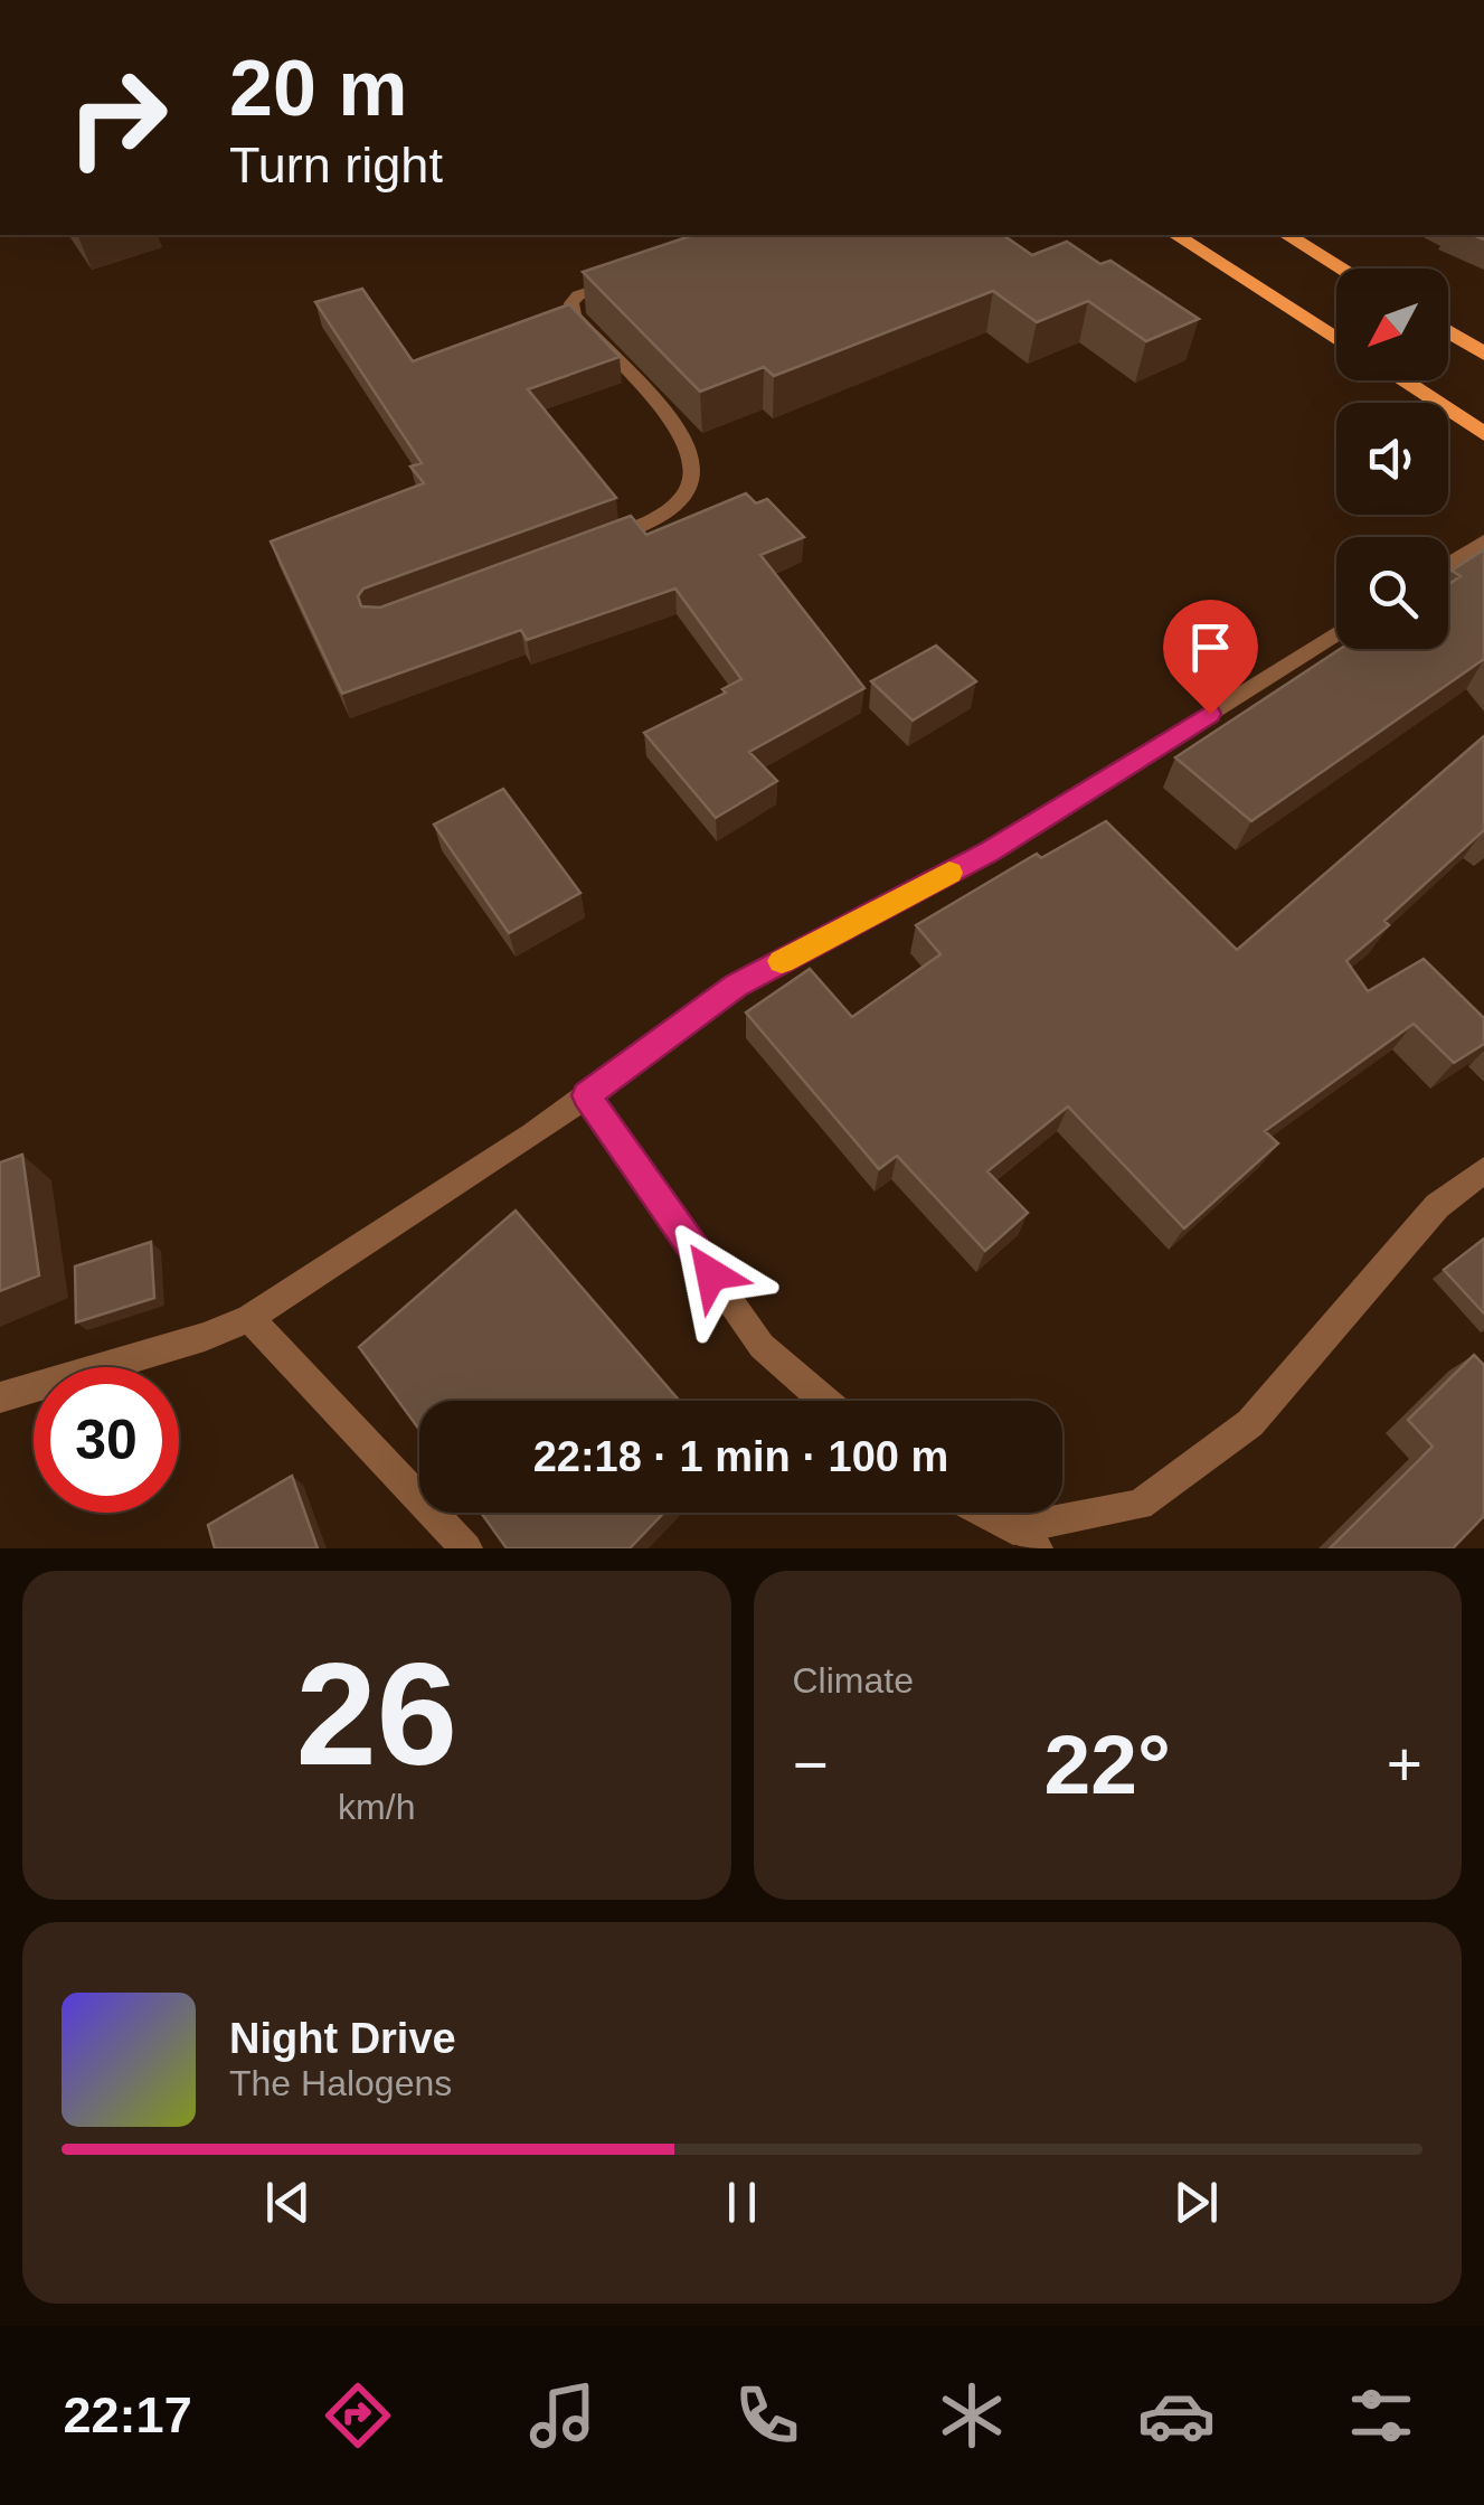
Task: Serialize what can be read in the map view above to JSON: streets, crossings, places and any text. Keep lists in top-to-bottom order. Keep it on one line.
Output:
{"north":"bottom left","page":{"turn":["20 m","Turn right"],"limit":"30","trip":"22:18 · 1 min · 100 m","tile":[["26","km/h"],"Climate"],"heat":["−","22°","+"],"song":["Night Drive","The Halogens"],"tabs":"22:17"}}
